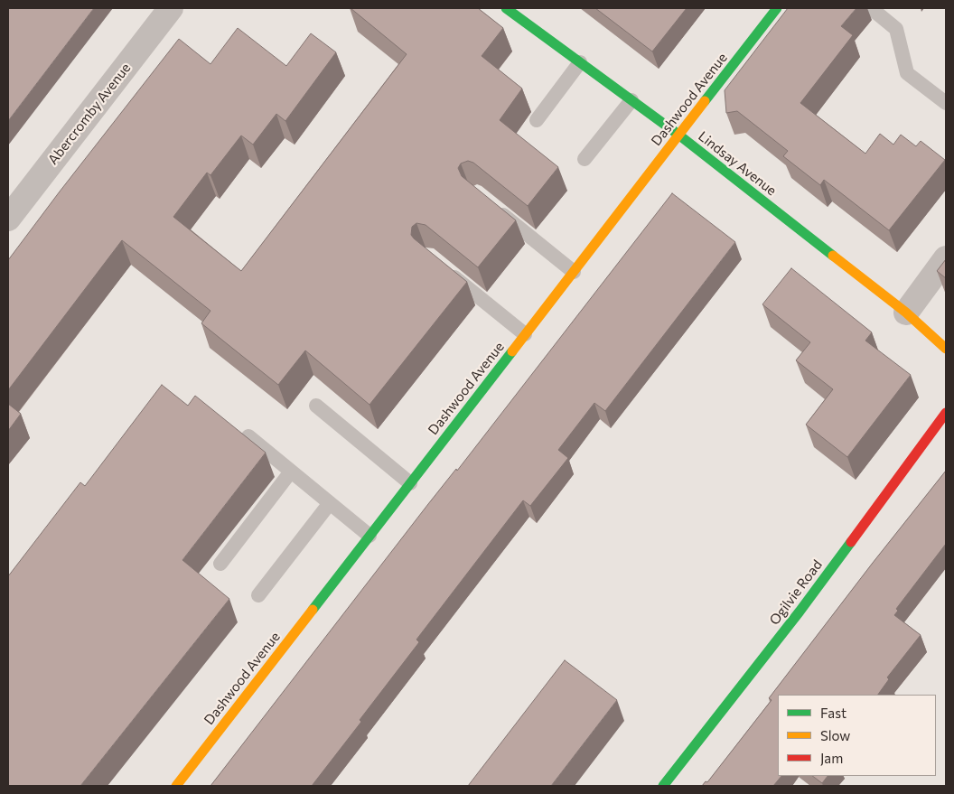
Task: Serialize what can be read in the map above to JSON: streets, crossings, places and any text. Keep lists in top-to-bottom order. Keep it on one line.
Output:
{"streets":{"street":["Dashwood Avenue","Abercromby Avenue","Lindsay Avenue","Ogilvie Road"]},"crossings":[["Dashwood Avenue","Lindsay Avenue"]],"legend":["Fast","Slow","Jam"]}
